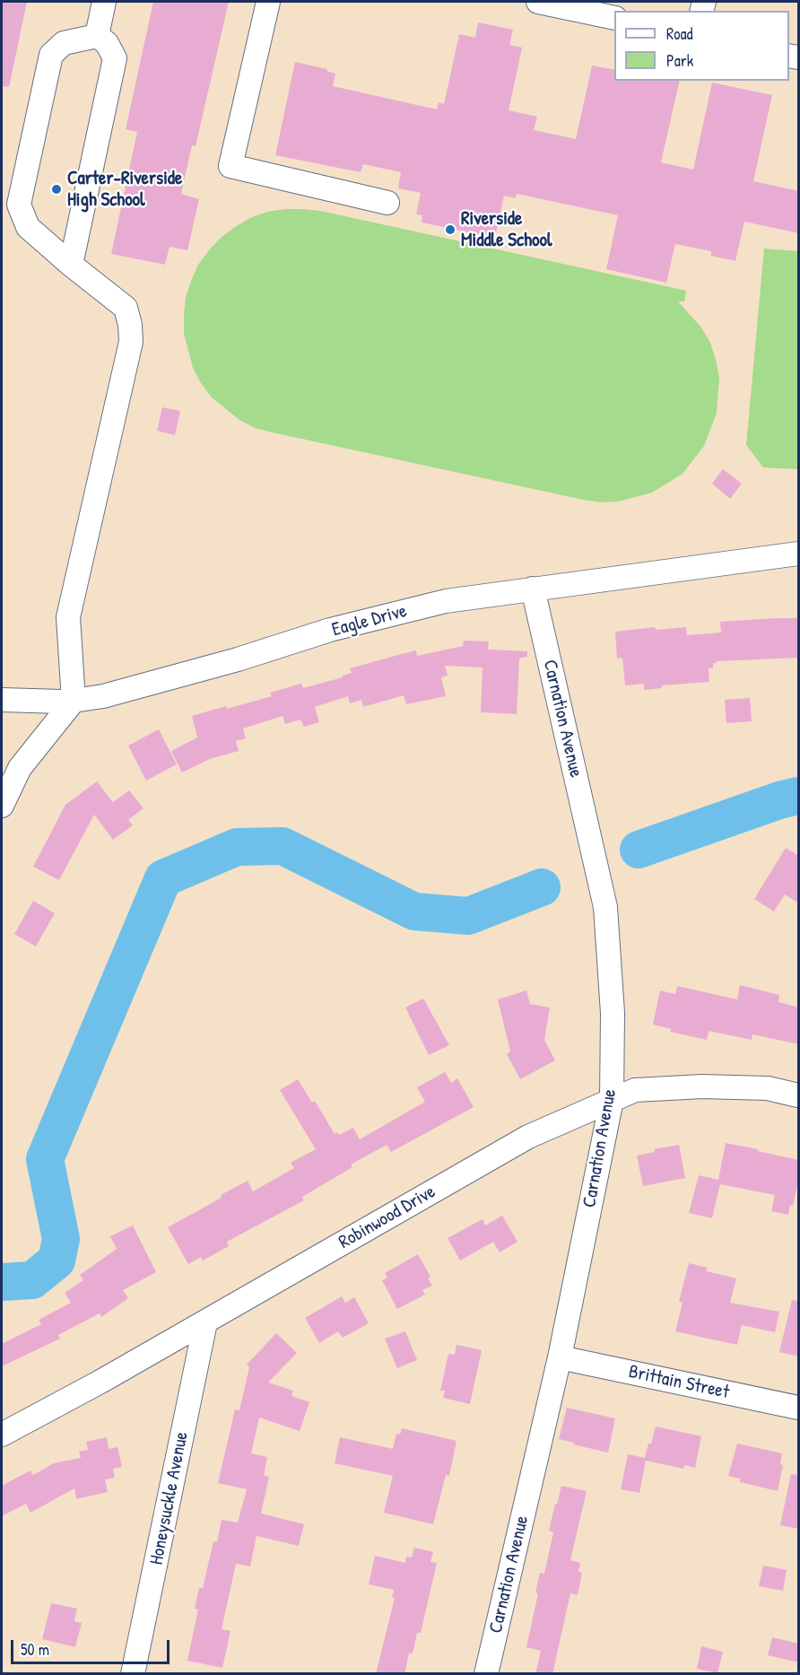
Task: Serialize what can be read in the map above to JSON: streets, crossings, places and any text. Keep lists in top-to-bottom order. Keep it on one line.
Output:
{"streets":{"street":["Eagle Drive","Carnation Avenue","Robinwood Drive","Brittain Street","Honeysuckle Avenue"]},"crossings":[["Eagle Drive","Carnation Avenue"],["Carnation Avenue","Robinwood Drive"],["Carnation Avenue","Brittain Street"],["Robinwood Drive","Honeysuckle Avenue"]],"places":["Carter-Riverside High School","Riverside Middle School"],"legend":["Road","Park"],"scale_bar":"50 m"}
